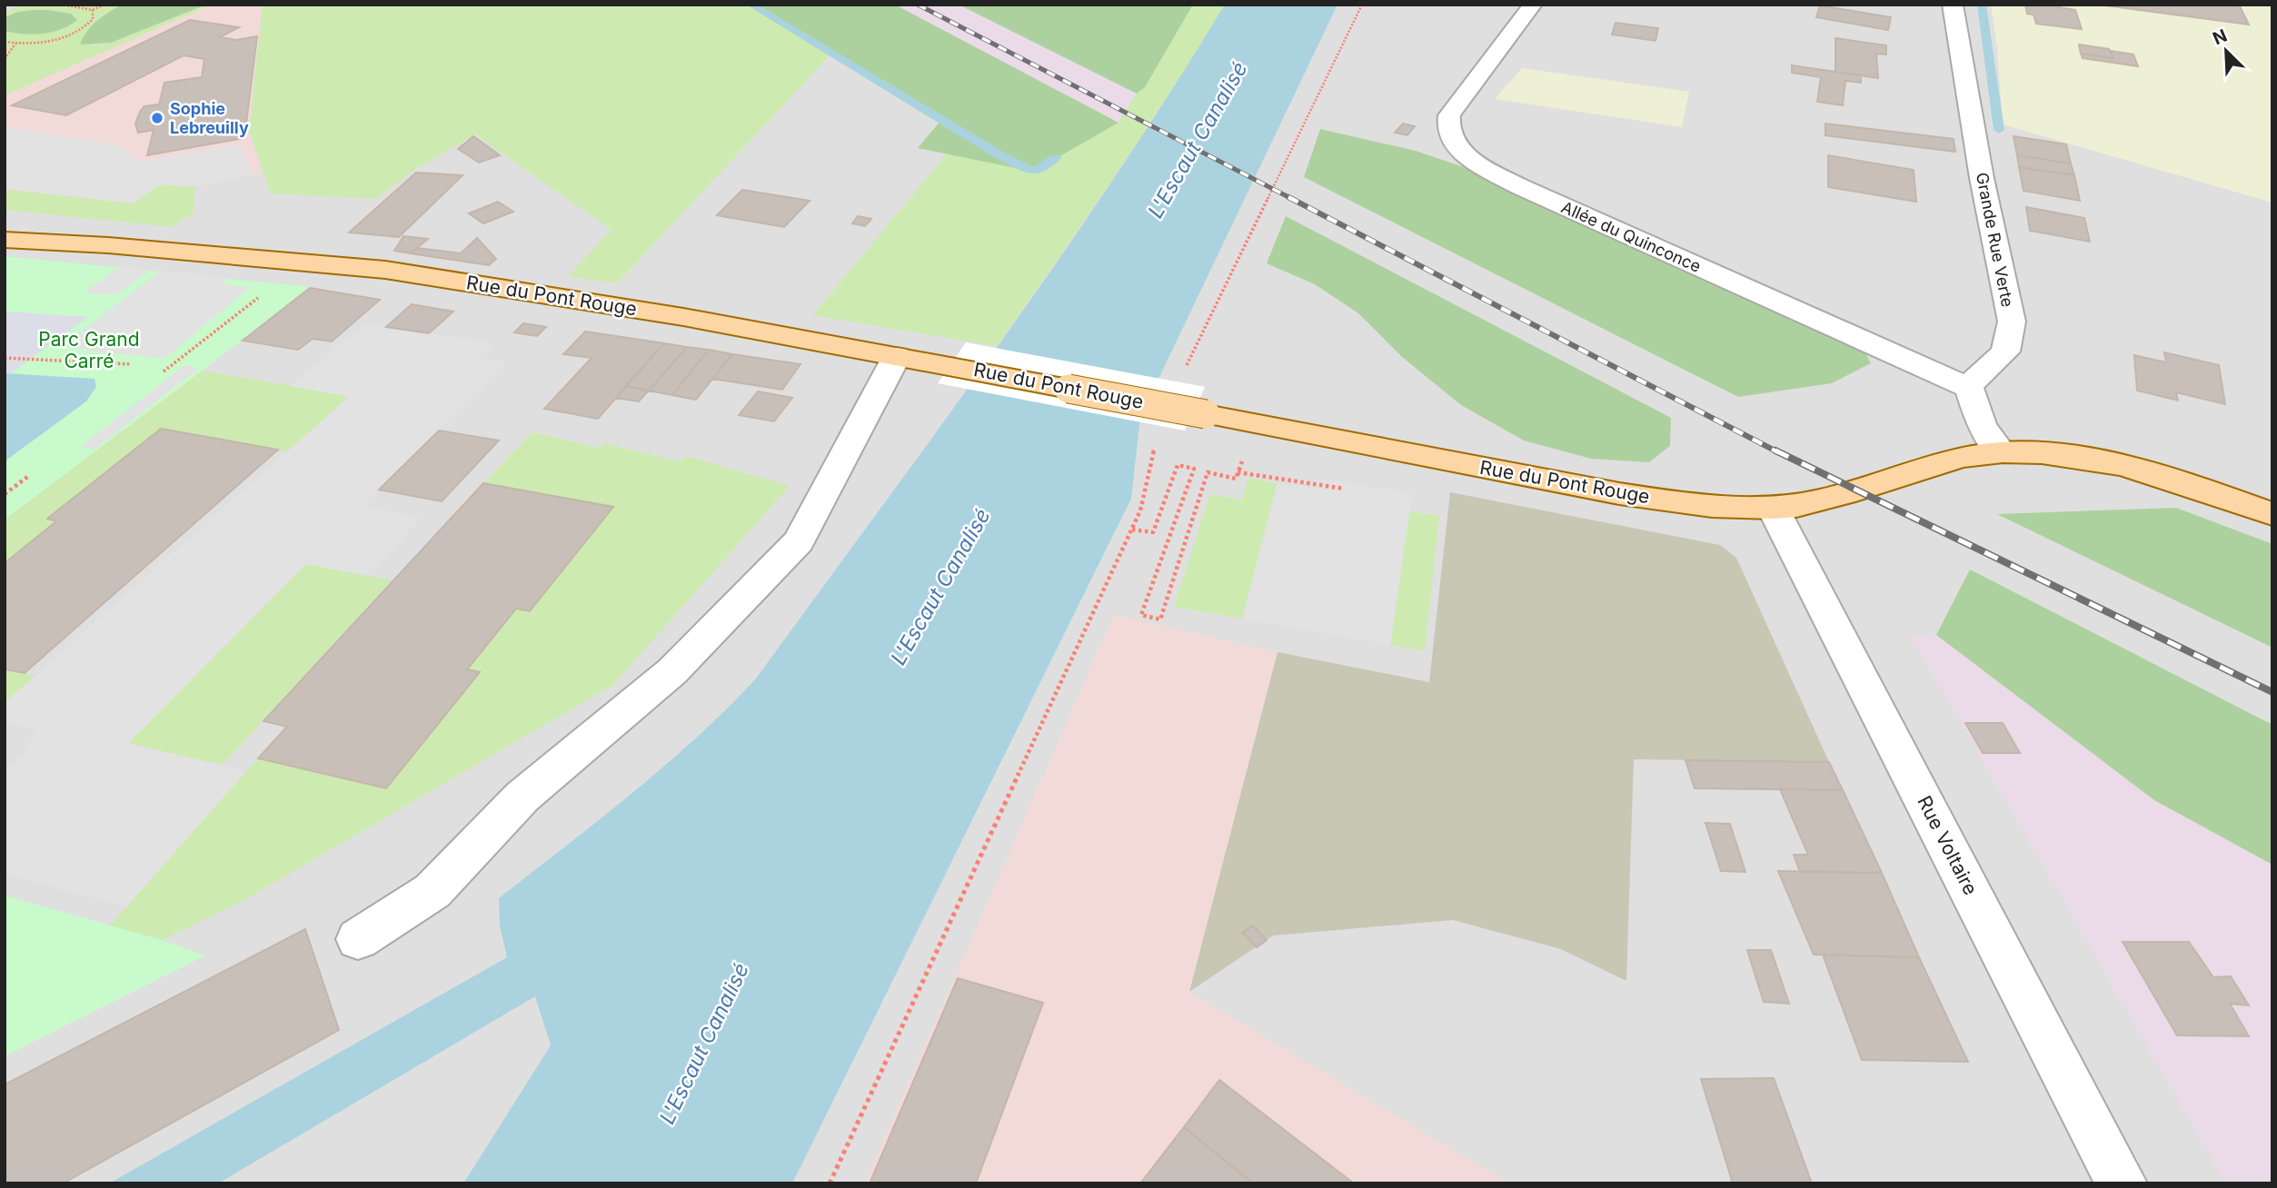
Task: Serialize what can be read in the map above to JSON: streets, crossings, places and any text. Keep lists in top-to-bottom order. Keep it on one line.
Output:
{"streets":{"main road":["Rue du Pont Rouge"],"street":["Allée du Quinconce","Grande Rue Verte","Rue Voltaire"]},"crossings":[["Allée du Quinconce","Grande Rue Verte"],["Rue du Pont Rouge","Rue Voltaire"]],"water":["L'Escaut Canalisé"],"parks":["Parc Grand Carré"],"places":["Sophie Lebreuilly"],"north":"top left"}
